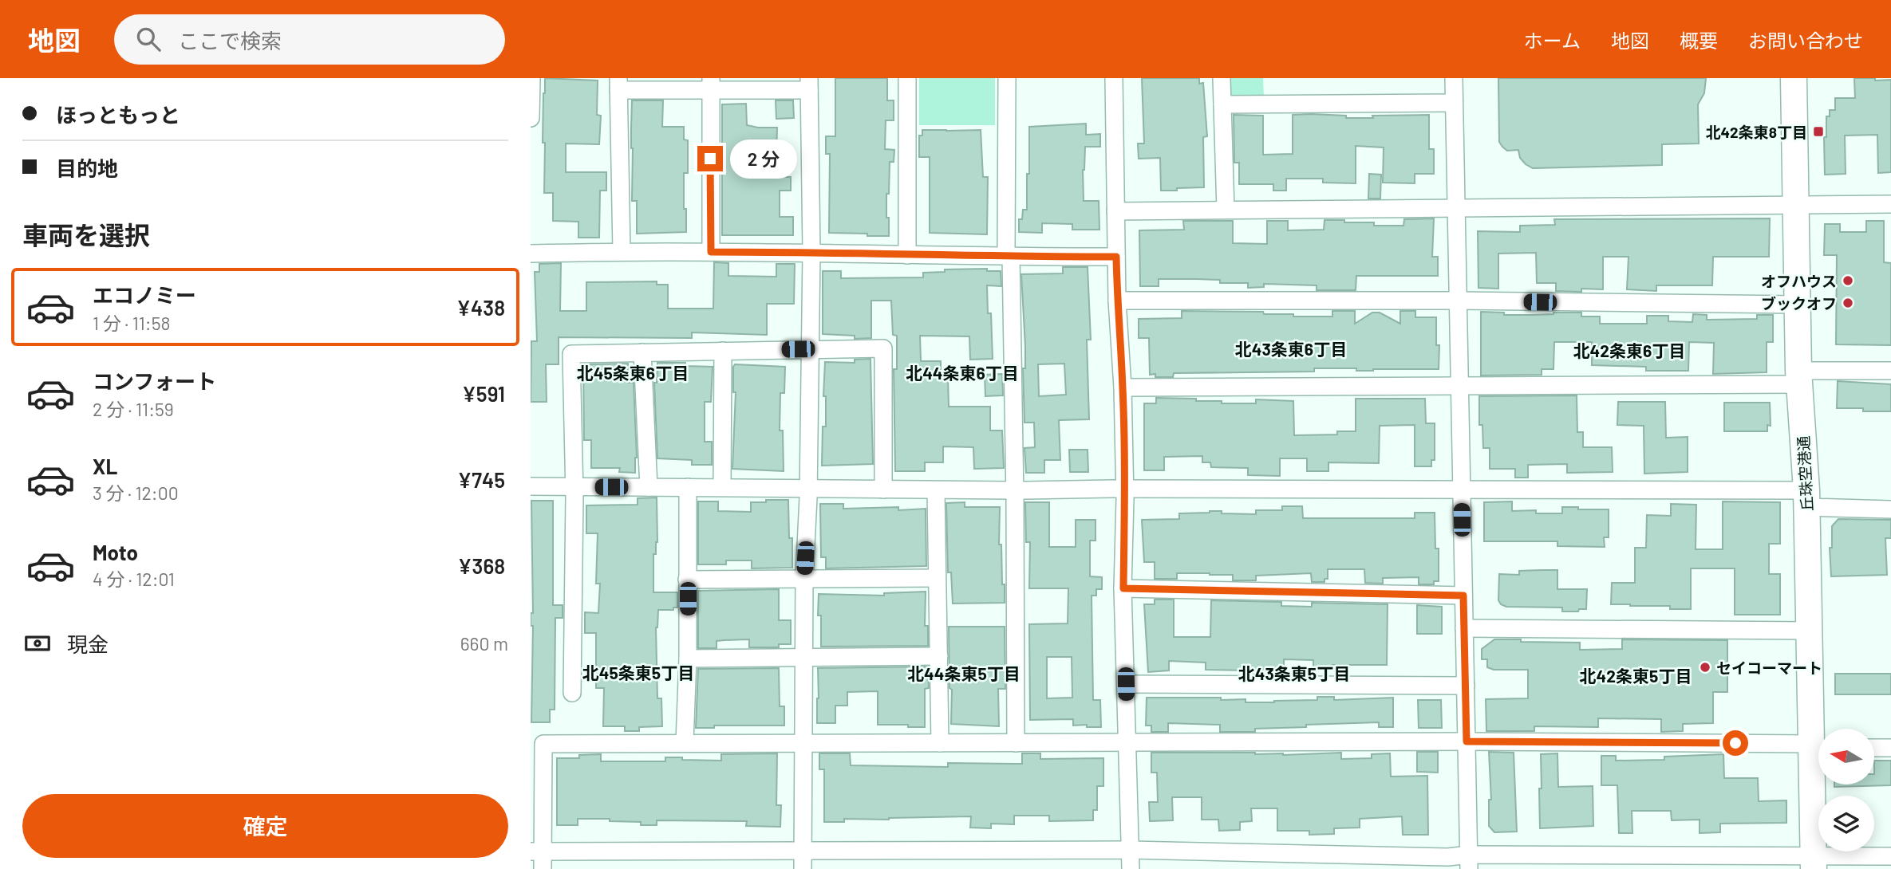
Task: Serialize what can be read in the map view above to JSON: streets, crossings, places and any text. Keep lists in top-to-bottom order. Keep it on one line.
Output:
{"streets":{"main road":["丘珠空港通"]},"districts":["北43条東6丁目","北42条東6丁目","北45条東6丁目","北44条東6丁目","北45条東5丁目","北44条東5丁目","北43条東5丁目","北42条東5丁目"],"places":{"transit":["北42条東8丁目"],"other":["オフハウス","ブックオフ","セイコーマート"]},"north":"left","page":{"header":"地図","search":"ここで検索","nav":["ホーム","地図","概要","お問い合わせ"],"banner":["ほっともっと","目的地"],"bubble":"2 分","heading":"車両を選択","list":[{"name":"エコノミー","note":"1 分 · 11:58","value":"¥438"},{"name":"コンフォート","note":"2 分 · 11:59","value":"¥591"},{"name":"XL","note":"3 分 · 12:00","value":"¥745"},{"name":"Moto","note":"4 分 · 12:01","value":"¥368"}],"pay":["現金","660 m"],"buttons":"確定"}}
